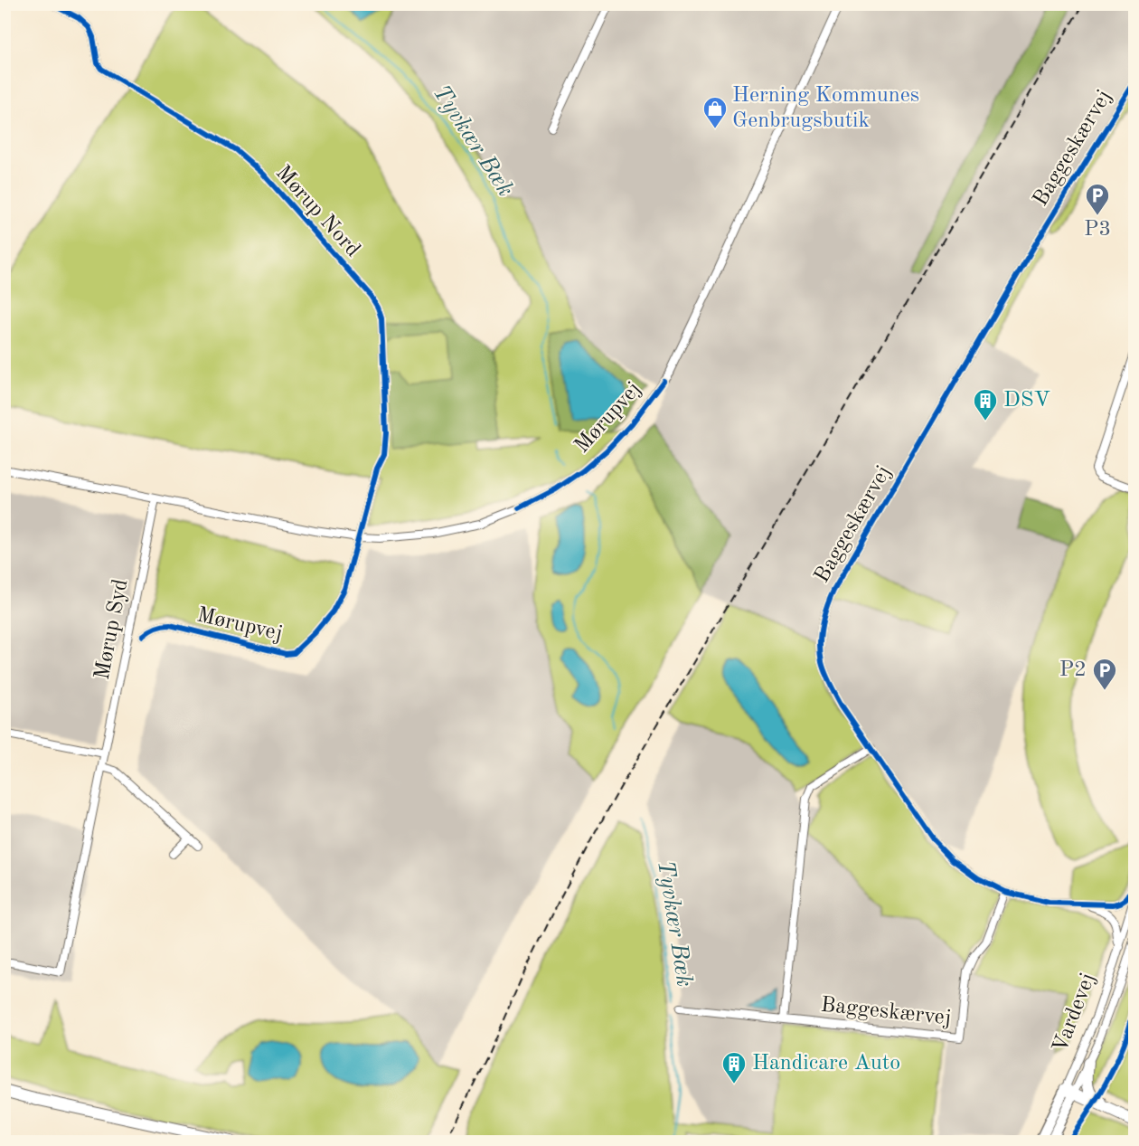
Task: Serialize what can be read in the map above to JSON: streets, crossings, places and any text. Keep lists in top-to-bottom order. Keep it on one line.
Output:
{"streets":{"main road":["Vardevej"],"street":["Baggeskærvej","Mørup Nord","Mørupvej","Mørup Syd"]},"crossings":[["Baggeskærvej","Vardevej"],["Mørup Nord","Mørupvej"],["Mørupvej","Mørup Syd"]],"water":["Tyvkær Bæk"],"places":{"shop":["Herning Kommunes Genbrugsbutik"],"parking":["P3","P2"],"building":["DSV","Handicare Auto"]}}
